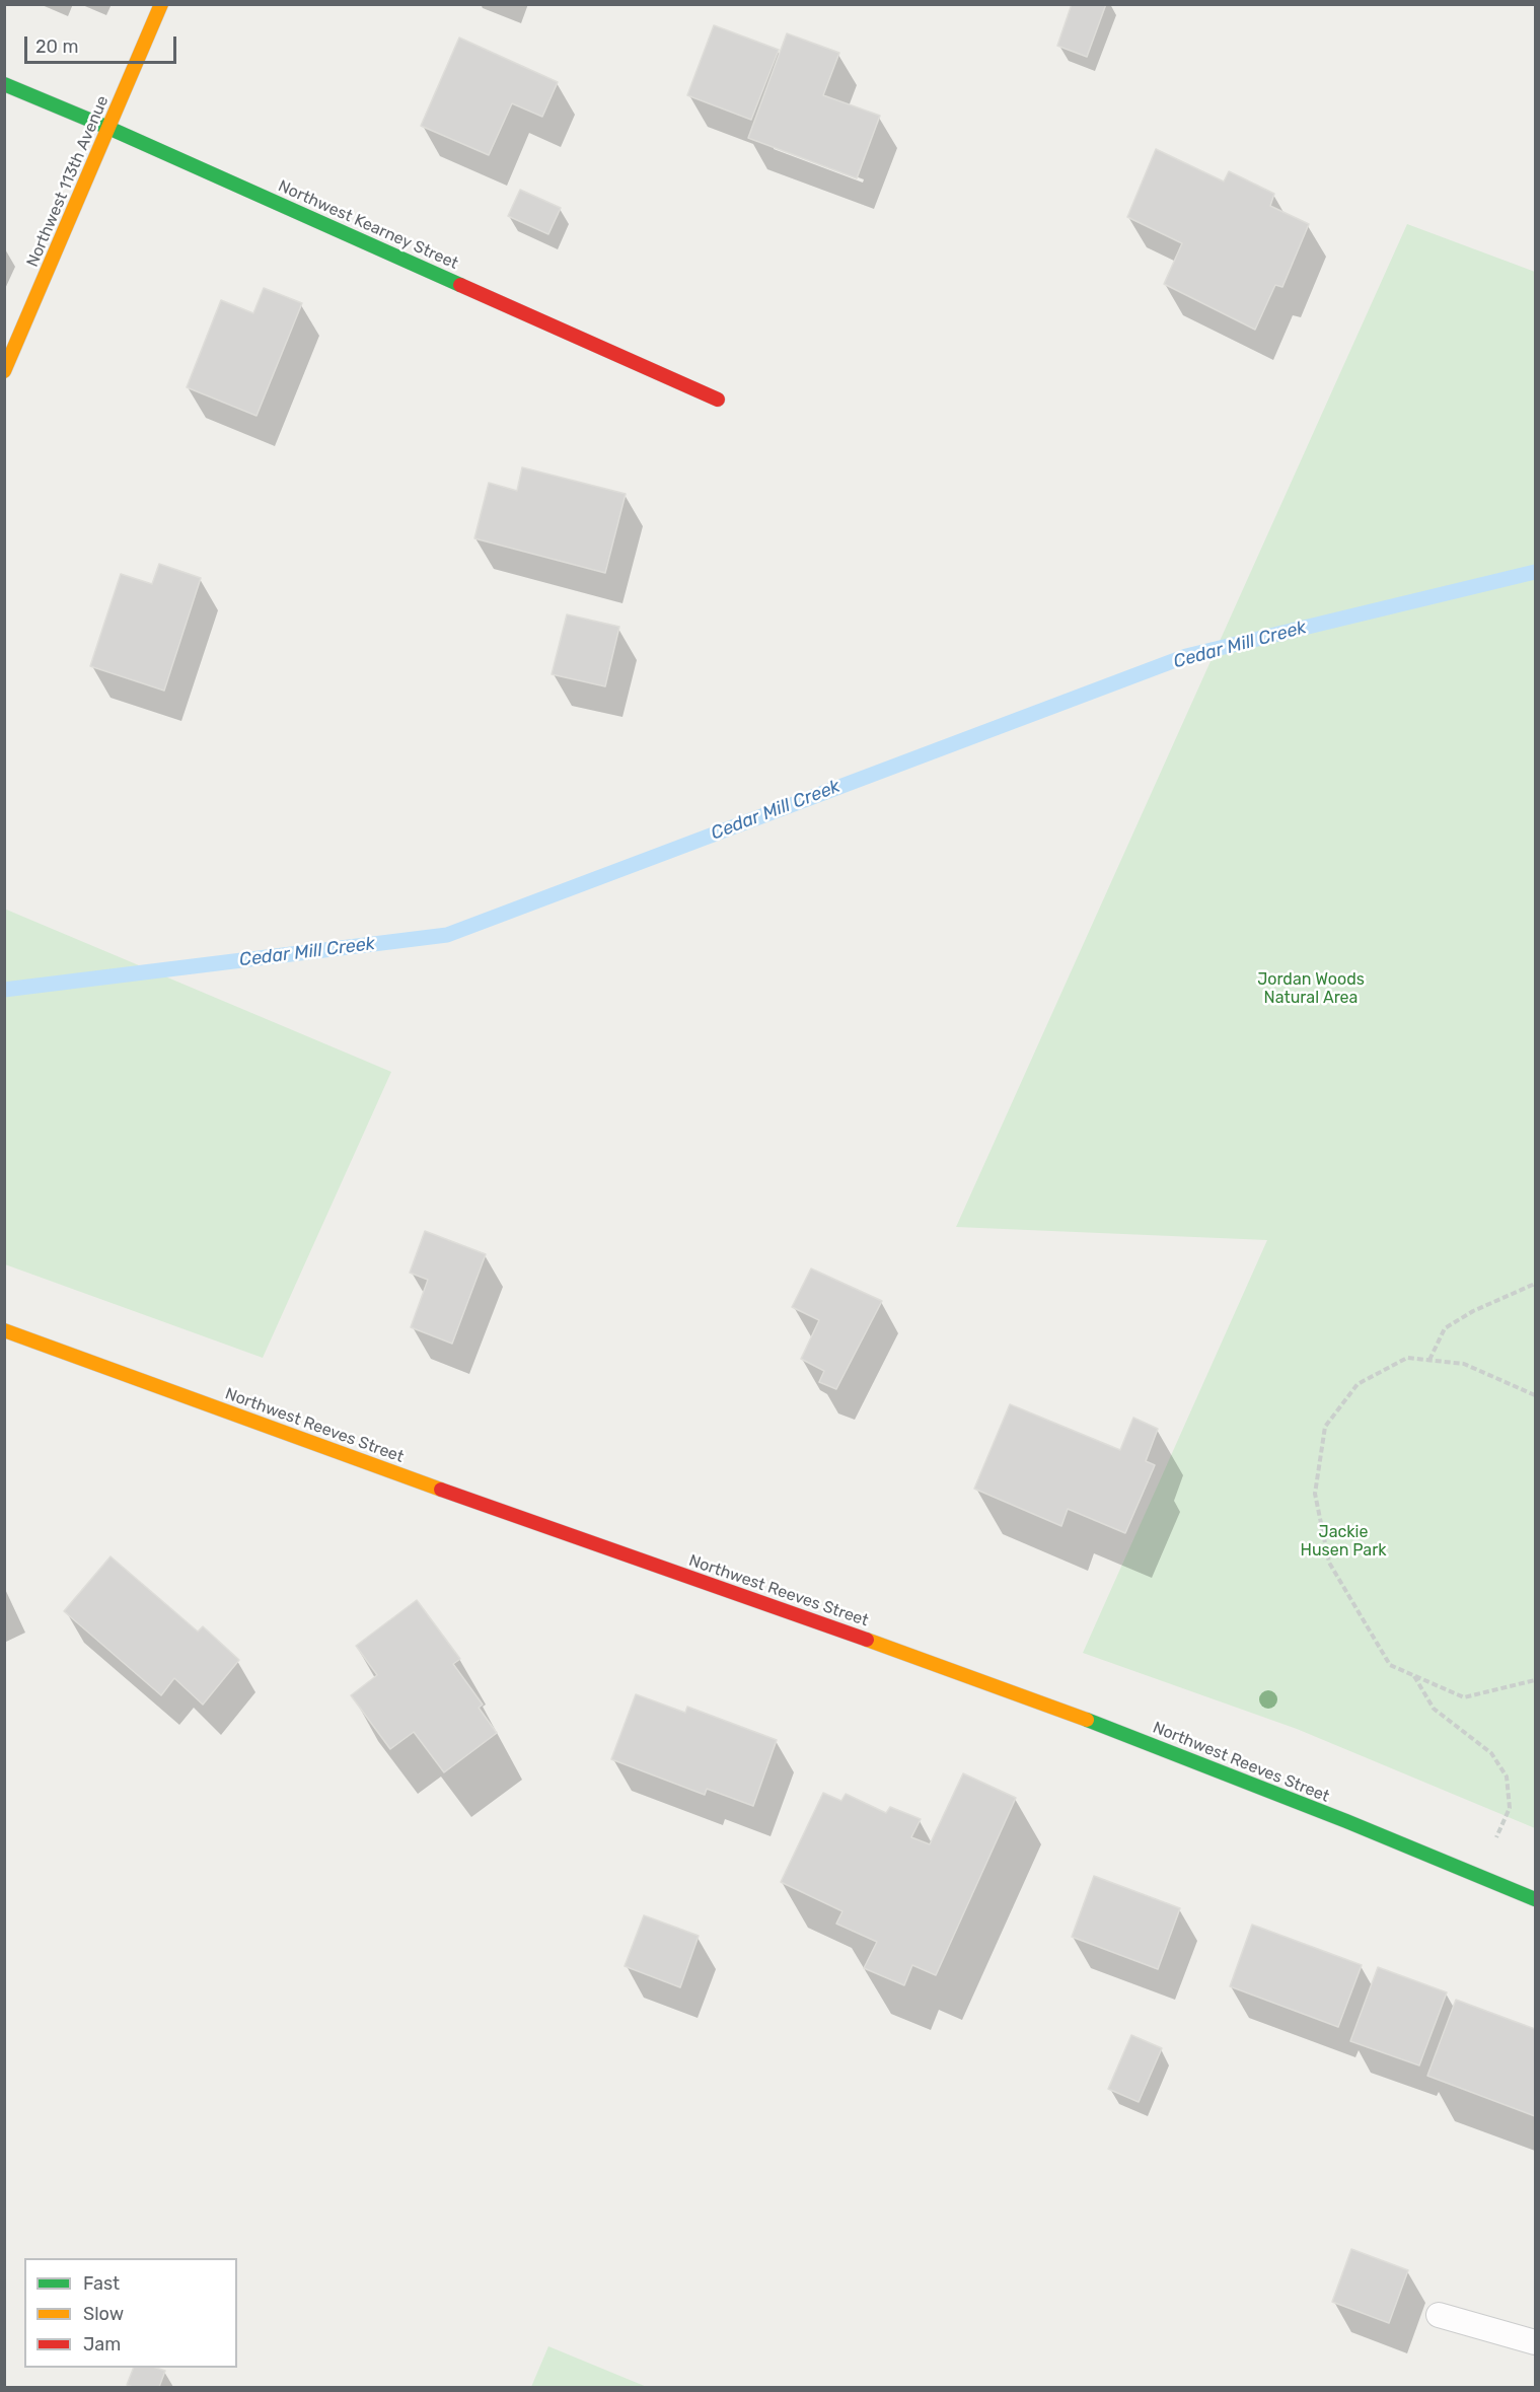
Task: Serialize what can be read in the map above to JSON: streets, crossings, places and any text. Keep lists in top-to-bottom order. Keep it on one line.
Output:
{"streets":{"street":["Northwest 113th Avenue","Northwest Kearney Street","Northwest Reeves Street"]},"crossings":[["Northwest 113th Avenue","Northwest Kearney Street"]],"water":["Cedar Mill Creek"],"parks":["Jordan Woods Natural Area","Jackie Husen Park"],"legend":["Fast","Slow","Jam"],"scale_bar":"20 m"}
